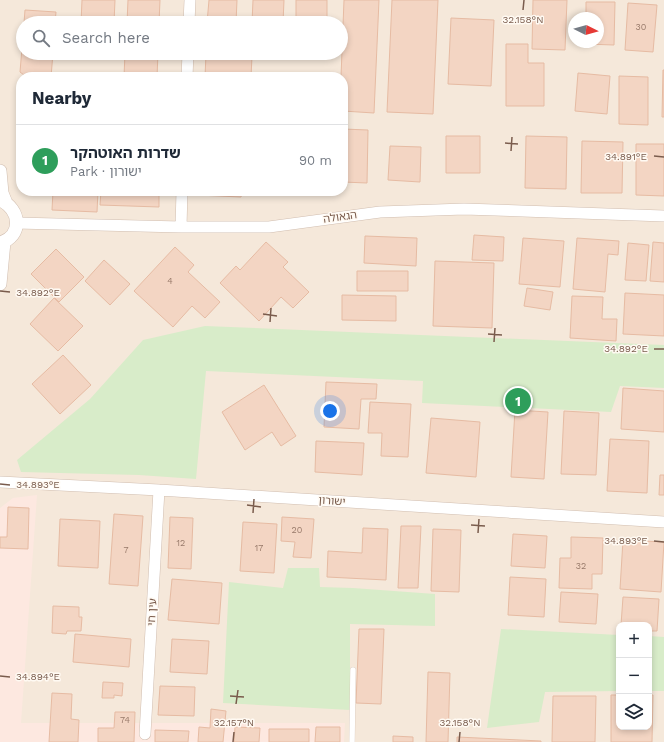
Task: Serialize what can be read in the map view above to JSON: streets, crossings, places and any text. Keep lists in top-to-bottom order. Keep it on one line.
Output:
{"streets":{"street":["הגאולה","ישורון","עין חי"]},"crossings":[["ישורון","עין חי"]],"house_numbers":["30","4","20","12","17","7","32","74"],"north":"right","page":{"search":"Search here","heading":"Nearby","list":[{"mark":"1","name":"שדרות האוטהקר","note":"Park · ישורון","value":"90 m"}],"pins":"1","map_buttons":["+","−"]},"coordinates":["32.158°N","34.891°E","34.892°E","34.893°E","34.894°E","32.157°N"]}
